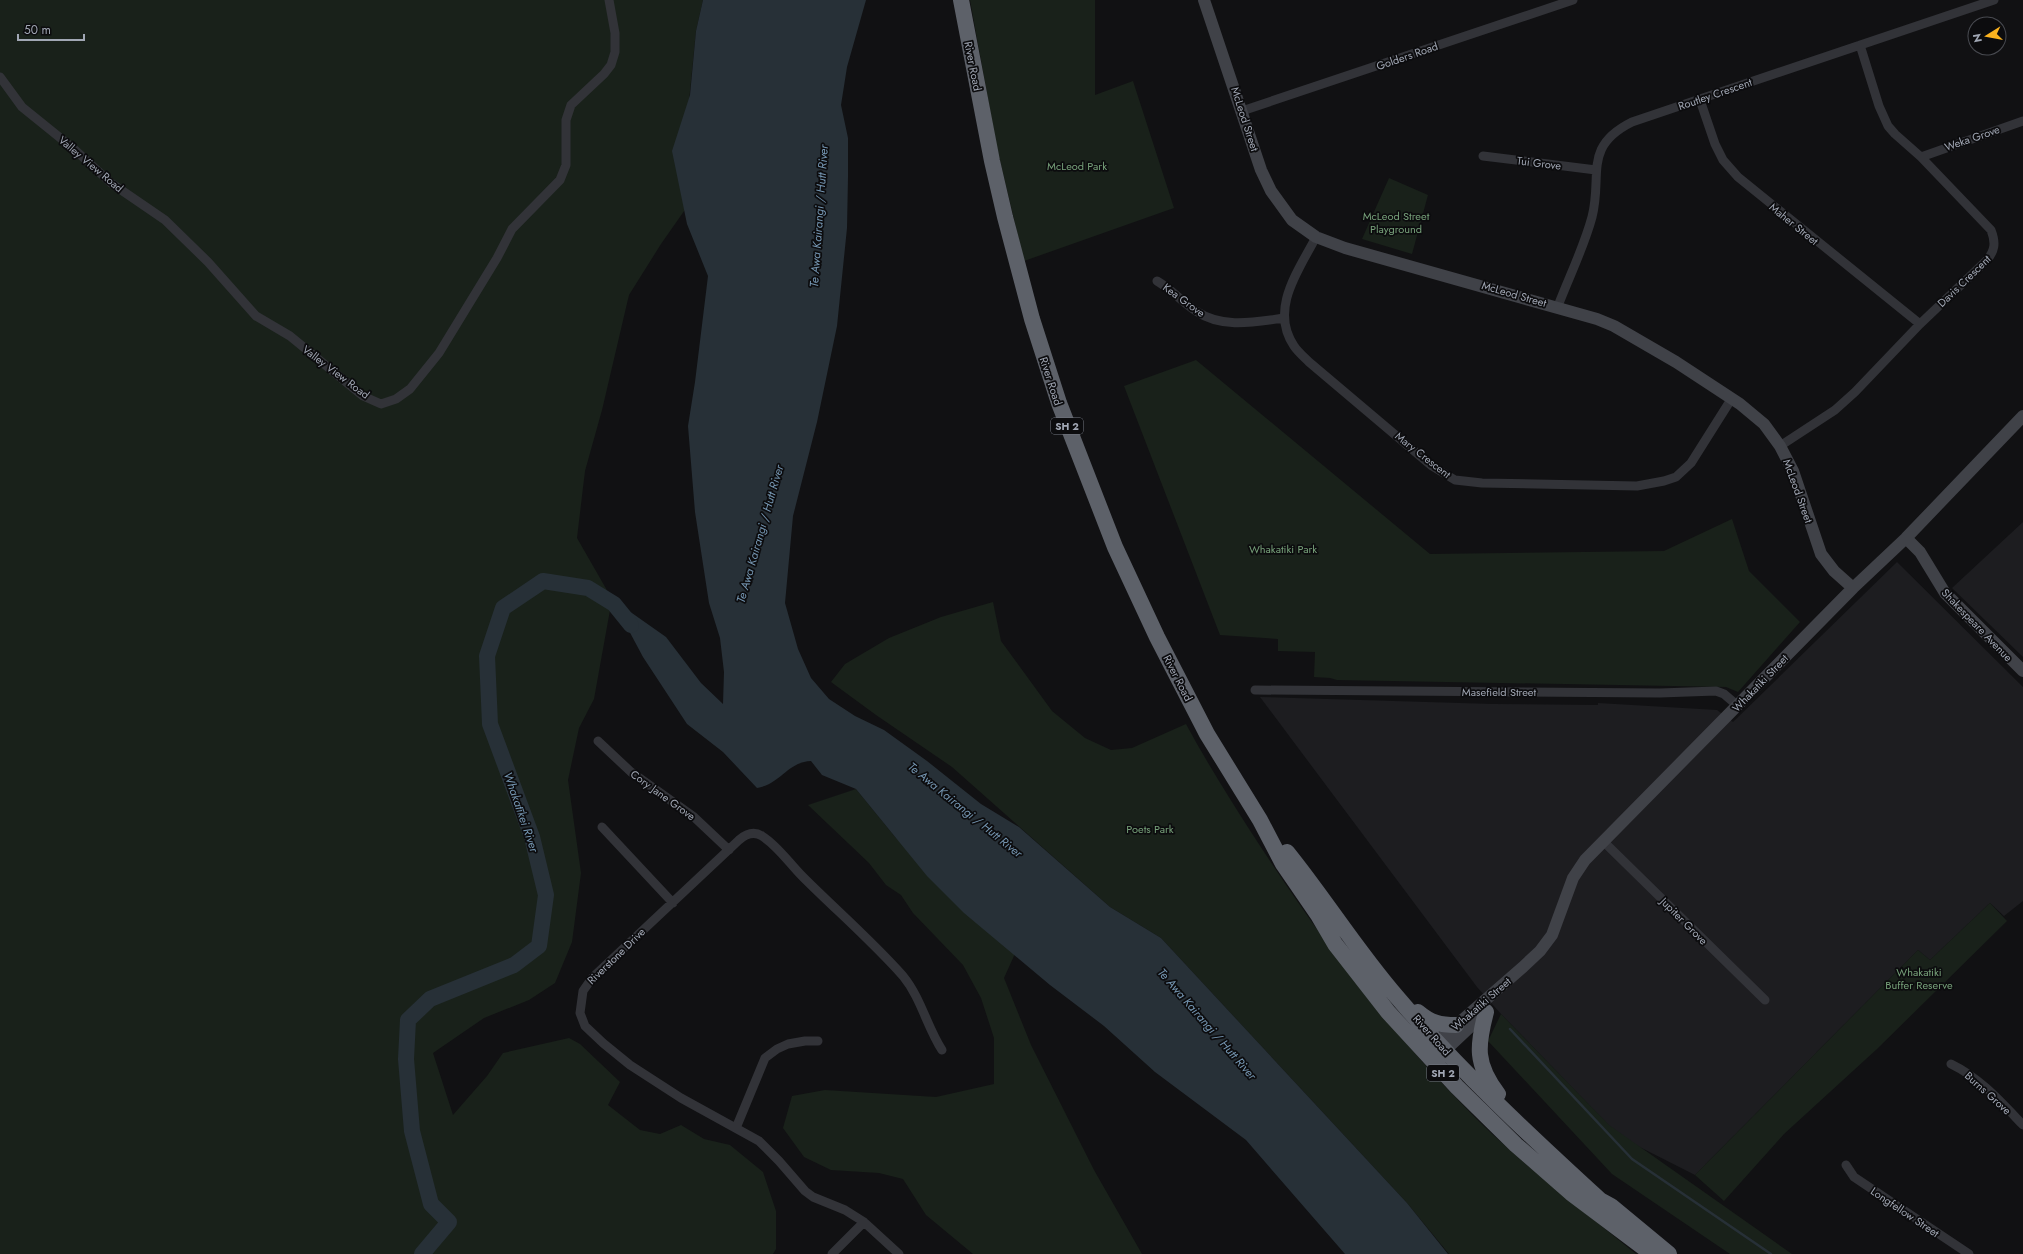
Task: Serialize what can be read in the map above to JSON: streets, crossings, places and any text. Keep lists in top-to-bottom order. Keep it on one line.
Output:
{"streets":{"highway":["River Road","SH 2"],"street":["Golders Road","Routley Crescent","McLeod Street","Weka Grove","Tui Grove","Valley View Road","Maher Street","Davis Crescent","Kea Grove","Mary Crescent","Shakespeare Avenue","Whakatiki Street","Masefield Street","Cory Jane Grove","Jupiter Grove","Riverstone Drive","Burns Grove","Longfellow Street"]},"crossings":[["Golders Road","McLeod Street"],["River Road","Whakatiki Street"],["Routley Crescent","McLeod Street"],["Routley Crescent","Tui Grove"],["Routley Crescent","Maher Street"],["Routley Crescent","Davis Crescent"],["McLeod Street","Davis Crescent"],["McLeod Street","Mary Crescent"],["McLeod Street","Whakatiki Street"],["Weka Grove","Davis Crescent"],["Maher Street","Davis Crescent"],["Kea Grove","Mary Crescent"],["Shakespeare Avenue","Whakatiki Street"],["Whakatiki Street","Masefield Street"],["Whakatiki Street","Jupiter Grove"],["Cory Jane Grove","Riverstone Drive"]],"water":["Te Awa Kairangi / Hutt River","Whakatīkei River"],"parks":["McLeod Park","McLeod Street Playground","Whakatiki Park","Poets Park","Whakatiki Buffer Reserve"],"scale_bar":"50 m","north":"left"}
